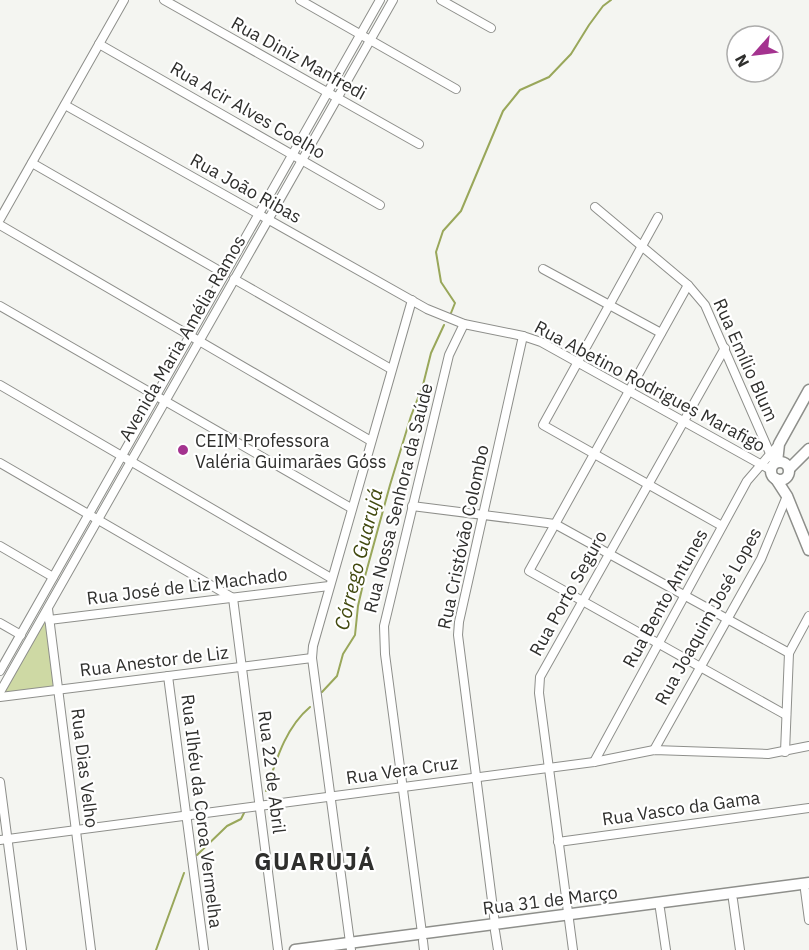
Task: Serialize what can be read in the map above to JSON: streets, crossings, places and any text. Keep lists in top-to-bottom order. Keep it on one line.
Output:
{"streets":{"main road":["Rua Emílio Blum","Rua 31 de Março"],"street":["Rua Diniz Manfredi","Rua Acir Alves Coelho","Rua João Ribas","Avenida Maria Amélia Ramos","Rua Abetino Rodrigues Marafigo","Rua Nossa Senhora da Saúde","Rua Cristóvão Colombo","Rua José de Liz Machado","Rua Porto Seguro","Rua Bento Antunes","Rua Joaquim José Lopes","Rua Anestor de Liz","Rua Dias Velho","Rua Vera Cruz","Rua 22 de Abril","Rua Vasco da Gama","Rua Ilhéu da Coroa Vermelha"]},"crossings":[["Rua Diniz Manfredi","Avenida Maria Amélia Ramos"],["Rua Acir Alves Coelho","Avenida Maria Amélia Ramos"],["Rua João Ribas","Avenida Maria Amélia Ramos"],["Rua João Ribas","Rua Abetino Rodrigues Marafigo"],["Avenida Maria Amélia Ramos","Rua Dias Velho"],["Rua Emílio Blum","Rua Abetino Rodrigues Marafigo"],["Rua Emílio Blum","Rua Porto Seguro"],["Rua Emílio Blum","Rua Bento Antunes"],["Rua Emílio Blum","Rua Joaquim José Lopes"],["Rua Abetino Rodrigues Marafigo","Rua Nossa Senhora da Saúde"],["Rua Abetino Rodrigues Marafigo","Rua Cristóvão Colombo"],["Rua Abetino Rodrigues Marafigo","Rua Porto Seguro"],["Rua Abetino Rodrigues Marafigo","Rua Bento Antunes"],["Rua Nossa Senhora da Saúde","Rua Vera Cruz"],["Rua Nossa Senhora da Saúde","Rua 31 de Março"],["Rua Cristóvão Colombo","Rua Vera Cruz"],["Rua Cristóvão Colombo","Rua 31 de Março"],["Rua José de Liz Machado","Rua Dias Velho"],["Rua José de Liz Machado","Rua 22 de Abril"],["Rua Porto Seguro","Rua Vera Cruz"],["Rua Porto Seguro","Rua Vasco da Gama"],["Rua Porto Seguro","Rua 31 de Março"],["Rua Bento Antunes","Rua Vera Cruz"],["Rua Joaquim José Lopes","Rua Vera Cruz"],["Rua Anestor de Liz","Rua Dias Velho"],["Rua Anestor de Liz","Rua 22 de Abril"],["Rua Anestor de Liz","Rua Ilhéu da Coroa Vermelha"],["Rua Dias Velho","Rua Vera Cruz"],["Rua Vera Cruz","Rua 22 de Abril"],["Rua Vera Cruz","Rua Ilhéu da Coroa Vermelha"]],"districts":["GUARUJÁ"],"water":["Córrego Guarujá"],"places":["CEIM Professora Valéria Guimarães Góss"],"north":"bottom left"}
